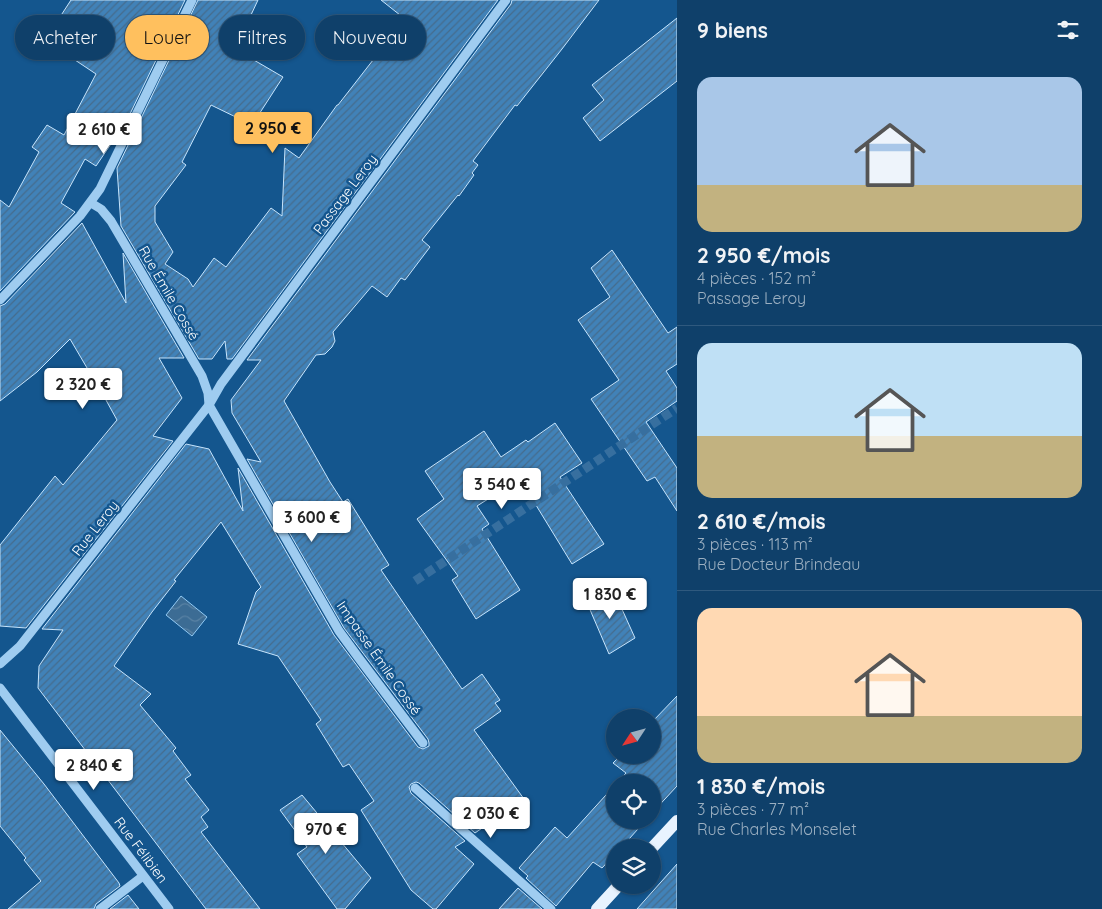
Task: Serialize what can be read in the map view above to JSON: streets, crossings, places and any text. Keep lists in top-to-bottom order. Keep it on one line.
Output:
{"streets":{"street":["Passage Leroy","Rue Émile Cossé","Rue Leroy","Impasse Émile Cossé","Rue Félibien"]},"crossings":[["Passage Leroy","Rue Émile Cossé"],["Passage Leroy","Rue Leroy"],["Passage Leroy","Impasse Émile Cossé"],["Rue Émile Cossé","Rue Leroy"],["Rue Émile Cossé","Impasse Émile Cossé"],["Rue Leroy","Impasse Émile Cossé"]],"north":"bottom left","page":{"heading":"9 biens","chip":["Acheter","Louer","Filtres","Nouveau"],"list":[{"name":"2 950 €/mois","note":"4 pièces · 152 m² · Passage Leroy"},{"name":"2 610 €/mois","note":"3 pièces · 113 m² · Rue Docteur Brindeau"},{"name":"1 830 €/mois","note":"3 pièces · 77 m² · Rue Charles Monselet"}],"price":["2 950 €","2 610 €","2 320 €","3 540 €","3 600 €","1 830 €","2 840 €","2 030 €","970 €"]}}
